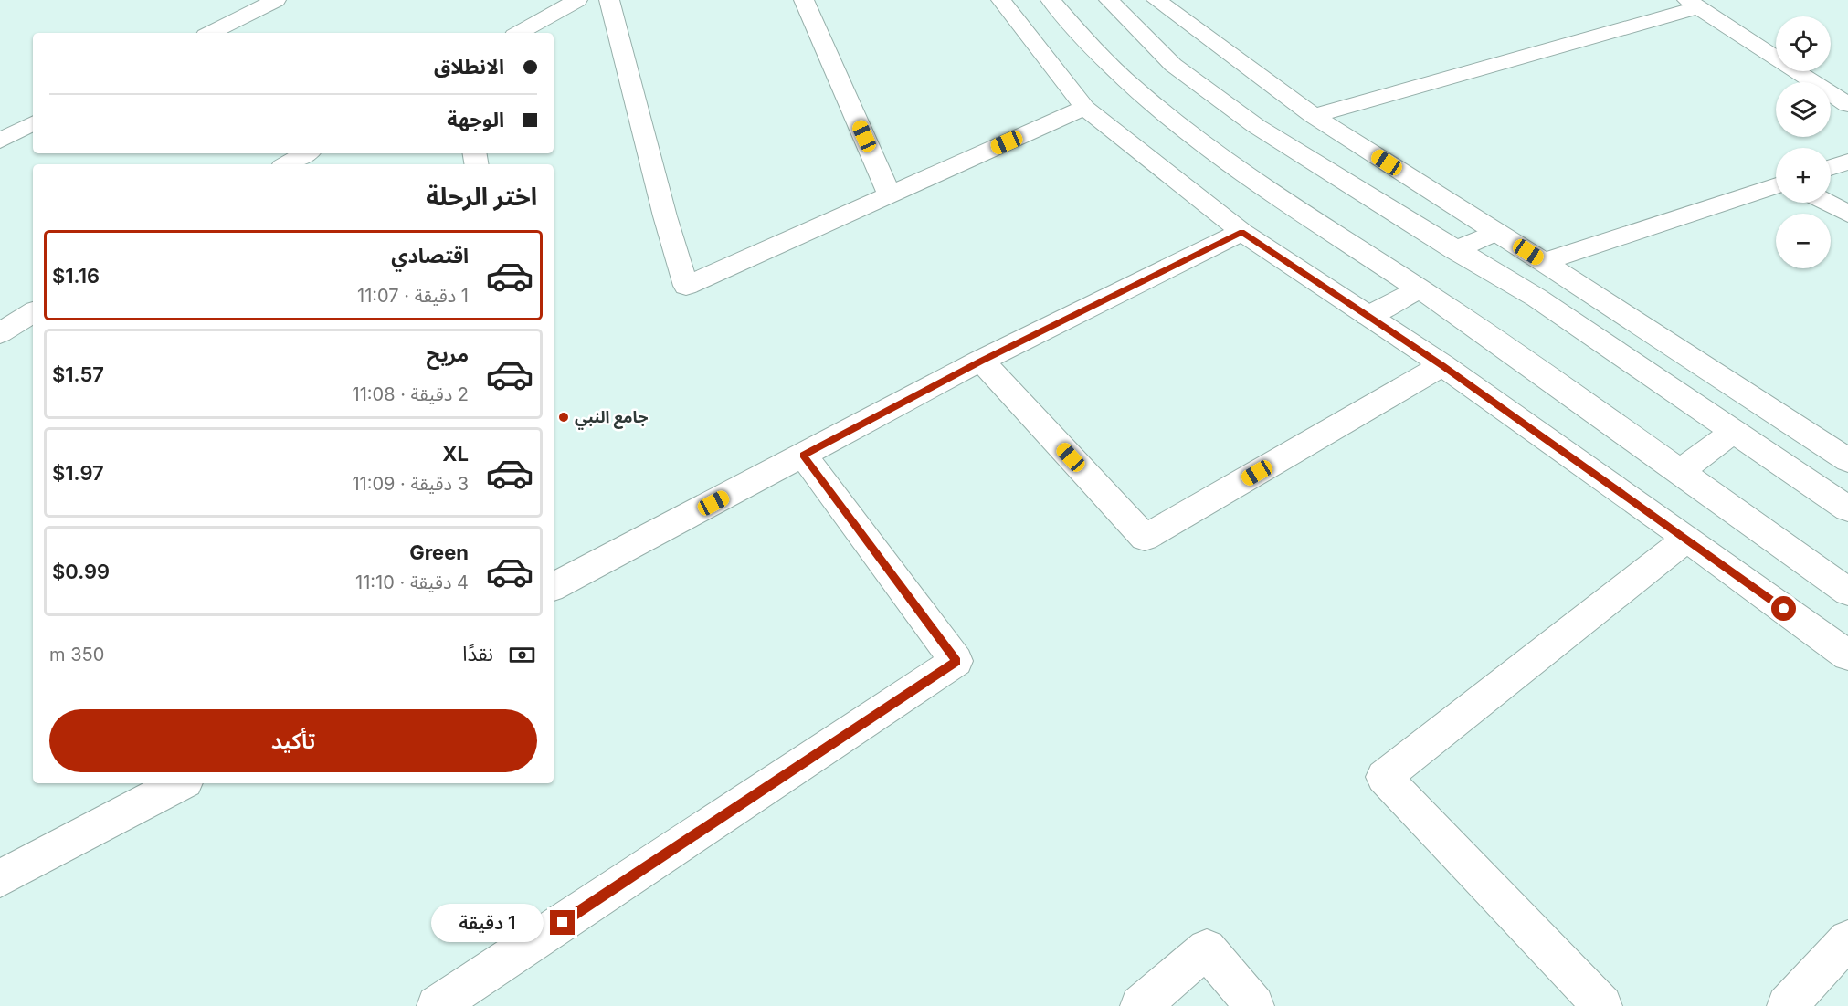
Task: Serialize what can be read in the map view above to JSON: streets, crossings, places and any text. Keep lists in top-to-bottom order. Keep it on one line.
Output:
{"places":["جامع النبي"],"page":{"map_buttons":["+","−"],"banner":["الانطلاق","الوجهة"],"heading":"اختر الرحلة","list":[{"name":"اقتصادي","note":"1 دقيقة · 11:07","value":"$1.16"},{"name":"مريح","note":"2 دقيقة · 11:08","value":"$1.57"},{"name":"XL","note":"3 دقيقة · 11:09","value":"$1.97"},{"name":"Green","note":"4 دقيقة · 11:10","value":"$0.99"}],"pay":["نقدًا","350 m"],"buttons":"تأكيد","bubble":"1 دقيقة"}}
